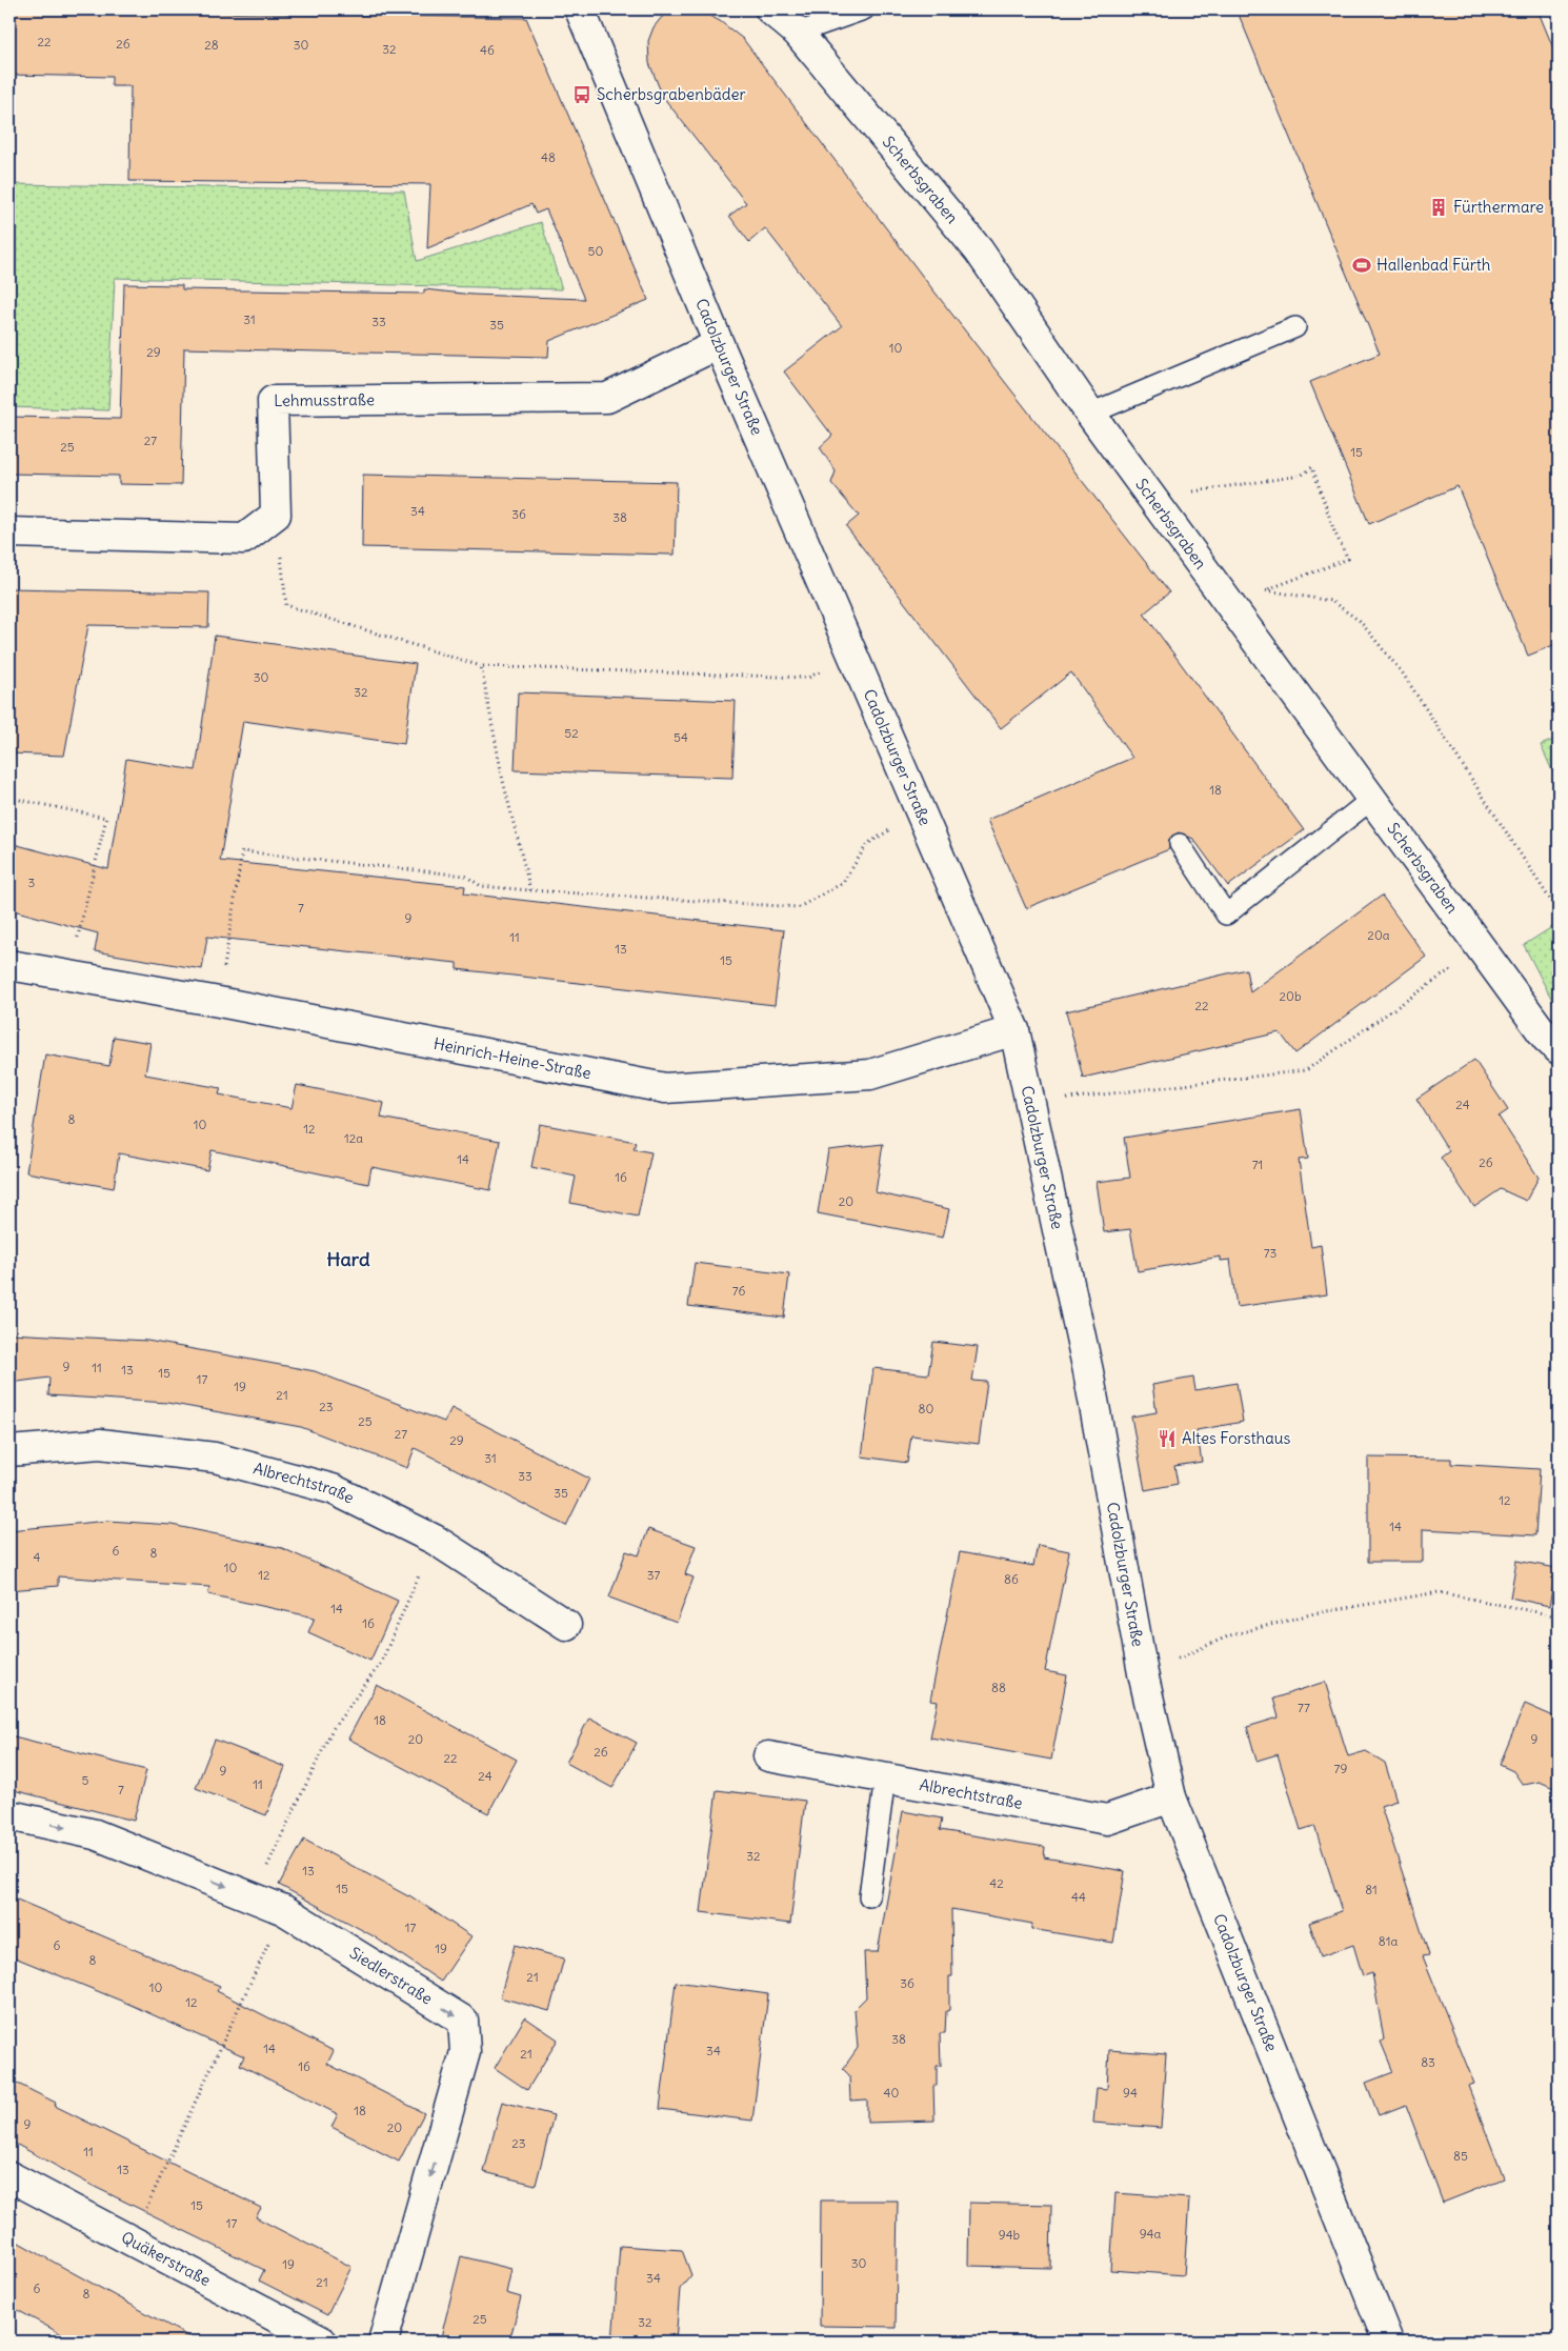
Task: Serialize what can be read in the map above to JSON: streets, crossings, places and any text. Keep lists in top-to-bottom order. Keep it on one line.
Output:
{"streets":{"street":["Scherbsgraben","Cadolzburger Straße","Lehmusstraße","Heinrich-Heine-Straße","Albrechtstraße","Siedlerstraße","Quäkerstraße"]},"crossings":[["Cadolzburger Straße","Lehmusstraße"],["Cadolzburger Straße","Heinrich-Heine-Straße"],["Cadolzburger Straße","Albrechtstraße"]],"districts":["Hard"],"places":{"bus stop":["Scherbsgrabenbäder"],"building":["Fürthermare"],"sports":["Hallenbad Fürth"],"restaurant":["Altes Forsthaus"]},"house_numbers":["22","26","28","30","32","46","48","50","31","33","35","10","29","27","25","15","34","36","38","30","32","52","54","18","3","7","9","20a","11","13","15","20b","22","24","8","10","12","12a","14","26","71","16","20","73","76","9","11","13","15","17","19","21","23","80","25","27","29","31","33","35","12","14","6","8","4","10","12","37","86","14","16","88","77","18","20","9","26","22","79","9","24","5","11","7","32","13","42","15","81","44","17","81a","6","19","8","21","36","10","12","38","14","34","21","83","16","40","94","18","9","20","23","11","85","13","15","17","94a","94b","30","19","34","21","6","8","25","32"]}
